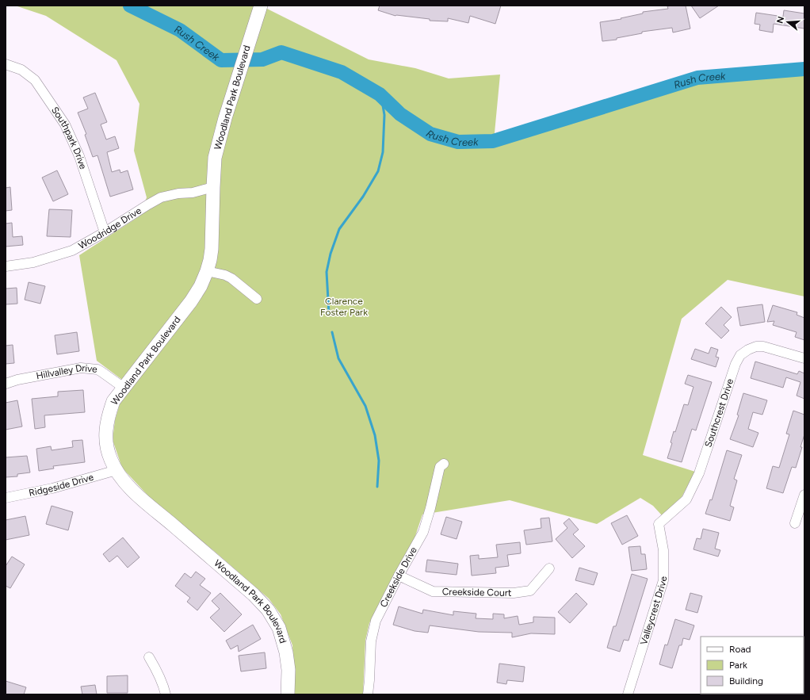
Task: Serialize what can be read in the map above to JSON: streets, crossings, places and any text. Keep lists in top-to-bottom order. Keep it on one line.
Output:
{"streets":{"street":["Woodland Park Boulevard","Southpark Drive","Woodridge Drive","Hillvalley Drive","Southcrest Drive","Ridgeside Drive","Creekside Drive","Creekside Court","Valleycrest Drive"]},"crossings":[["Woodland Park Boulevard","Woodridge Drive"],["Woodland Park Boulevard","Hillvalley Drive"],["Woodland Park Boulevard","Ridgeside Drive"],["Southpark Drive","Woodridge Drive"],["Southcrest Drive","Valleycrest Drive"],["Creekside Drive","Creekside Court"]],"water":["Rush Creek"],"parks":["Clarence Foster Park"],"legend":["Road","Park","Building"],"north":"left"}
